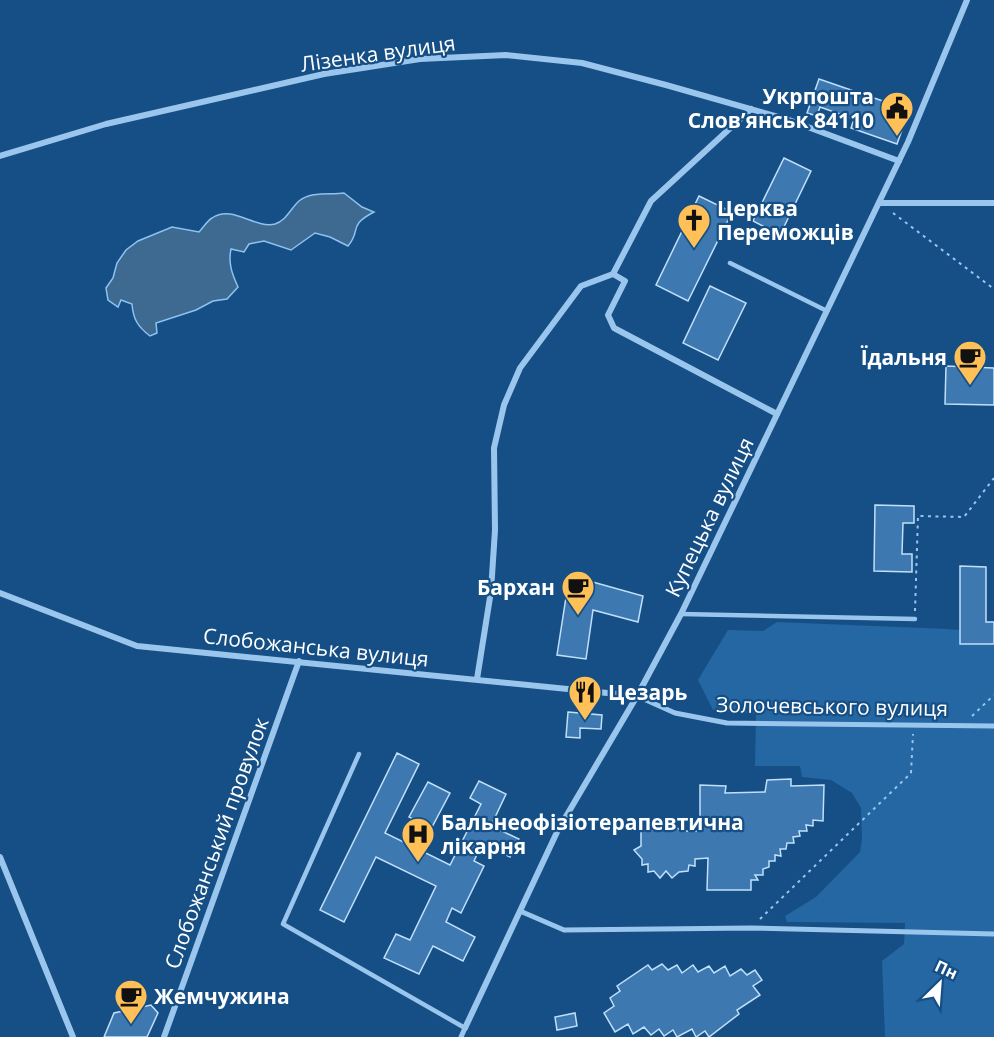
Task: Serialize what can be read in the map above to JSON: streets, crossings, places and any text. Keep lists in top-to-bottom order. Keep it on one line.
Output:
{"streets":{"street":["Лізенка вулиця","Купецька вулиця","Слобожанська вулиця","Золочевського вулиця","Слобожанський провулок"]},"crossings":[["Лізенка вулиця","Купецька вулиця"],["Купецька вулиця","Слобожанська вулиця"],["Купецька вулиця","Золочевського вулиця"],["Слобожанська вулиця","Золочевського вулиця"],["Слобожанська вулиця","Слобожанський провулок"]],"places":{"public building":["Укрпошта Слов’янськ 84110"],"church":["Церква Переможців"],"cafe":["Їдальня","Бархан","Жемчужина"],"restaurant":["Цезарь"],"hospital":["Бальнеофізіотерапевтична лікарня"]},"north":"top right"}
